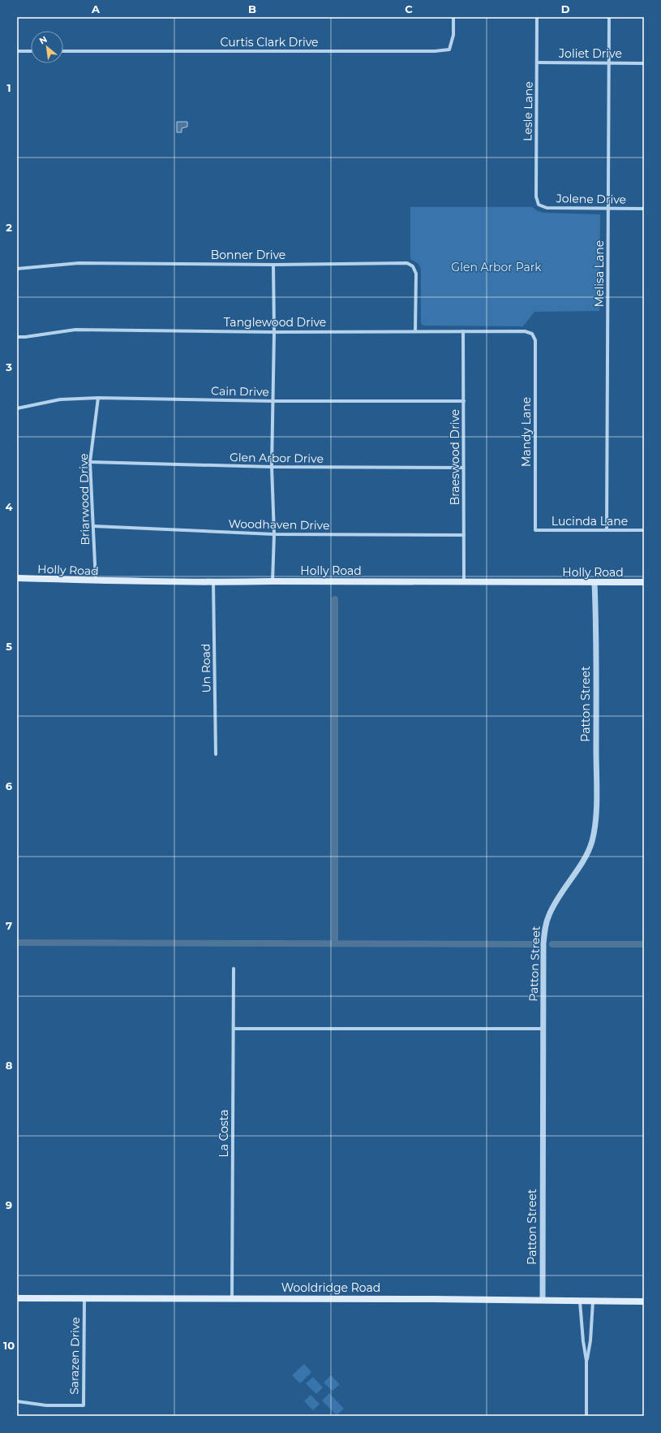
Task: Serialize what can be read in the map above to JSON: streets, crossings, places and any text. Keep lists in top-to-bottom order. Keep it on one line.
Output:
{"streets":{"main road":["Holly Road","Wooldridge Road"],"street":["Curtis Clark Drive","Joliet Drive","Lesle Lane","Jolene Drive","Bonner Drive","Melisa Lane","Tanglewood Drive","Cain Drive","Mandy Lane","Braeswood Drive","Glen Arbor Drive","Briarwood Drive","Lucinda Lane","Woodhaven Drive","Un Road","Patton Street","La Costa","Sarazen Drive"]},"crossings":[["Joliet Drive","Lesle Lane"],["Joliet Drive","Melisa Lane"],["Lesle Lane","Jolene Drive"],["Jolene Drive","Melisa Lane"],["Bonner Drive","Tanglewood Drive"],["Melisa Lane","Lucinda Lane"],["Tanglewood Drive","Mandy Lane"],["Tanglewood Drive","Braeswood Drive"],["Cain Drive","Braeswood Drive"],["Cain Drive","Briarwood Drive"],["Mandy Lane","Lucinda Lane"],["Braeswood Drive","Glen Arbor Drive"],["Braeswood Drive","Woodhaven Drive"],["Braeswood Drive","Holly Road"],["Glen Arbor Drive","Briarwood Drive"],["Briarwood Drive","Woodhaven Drive"],["Briarwood Drive","Holly Road"],["Holly Road","Un Road"],["Holly Road","Patton Street"],["Patton Street","Wooldridge Road"],["La Costa","Wooldridge Road"],["Wooldridge Road","Sarazen Drive"]],"parks":["Glen Arbor Park"],"north":"top left","grid":{"columns":["A","B","C","D"],"rows":["1","2","3","4","5","6","7","8","9","10"]}}
